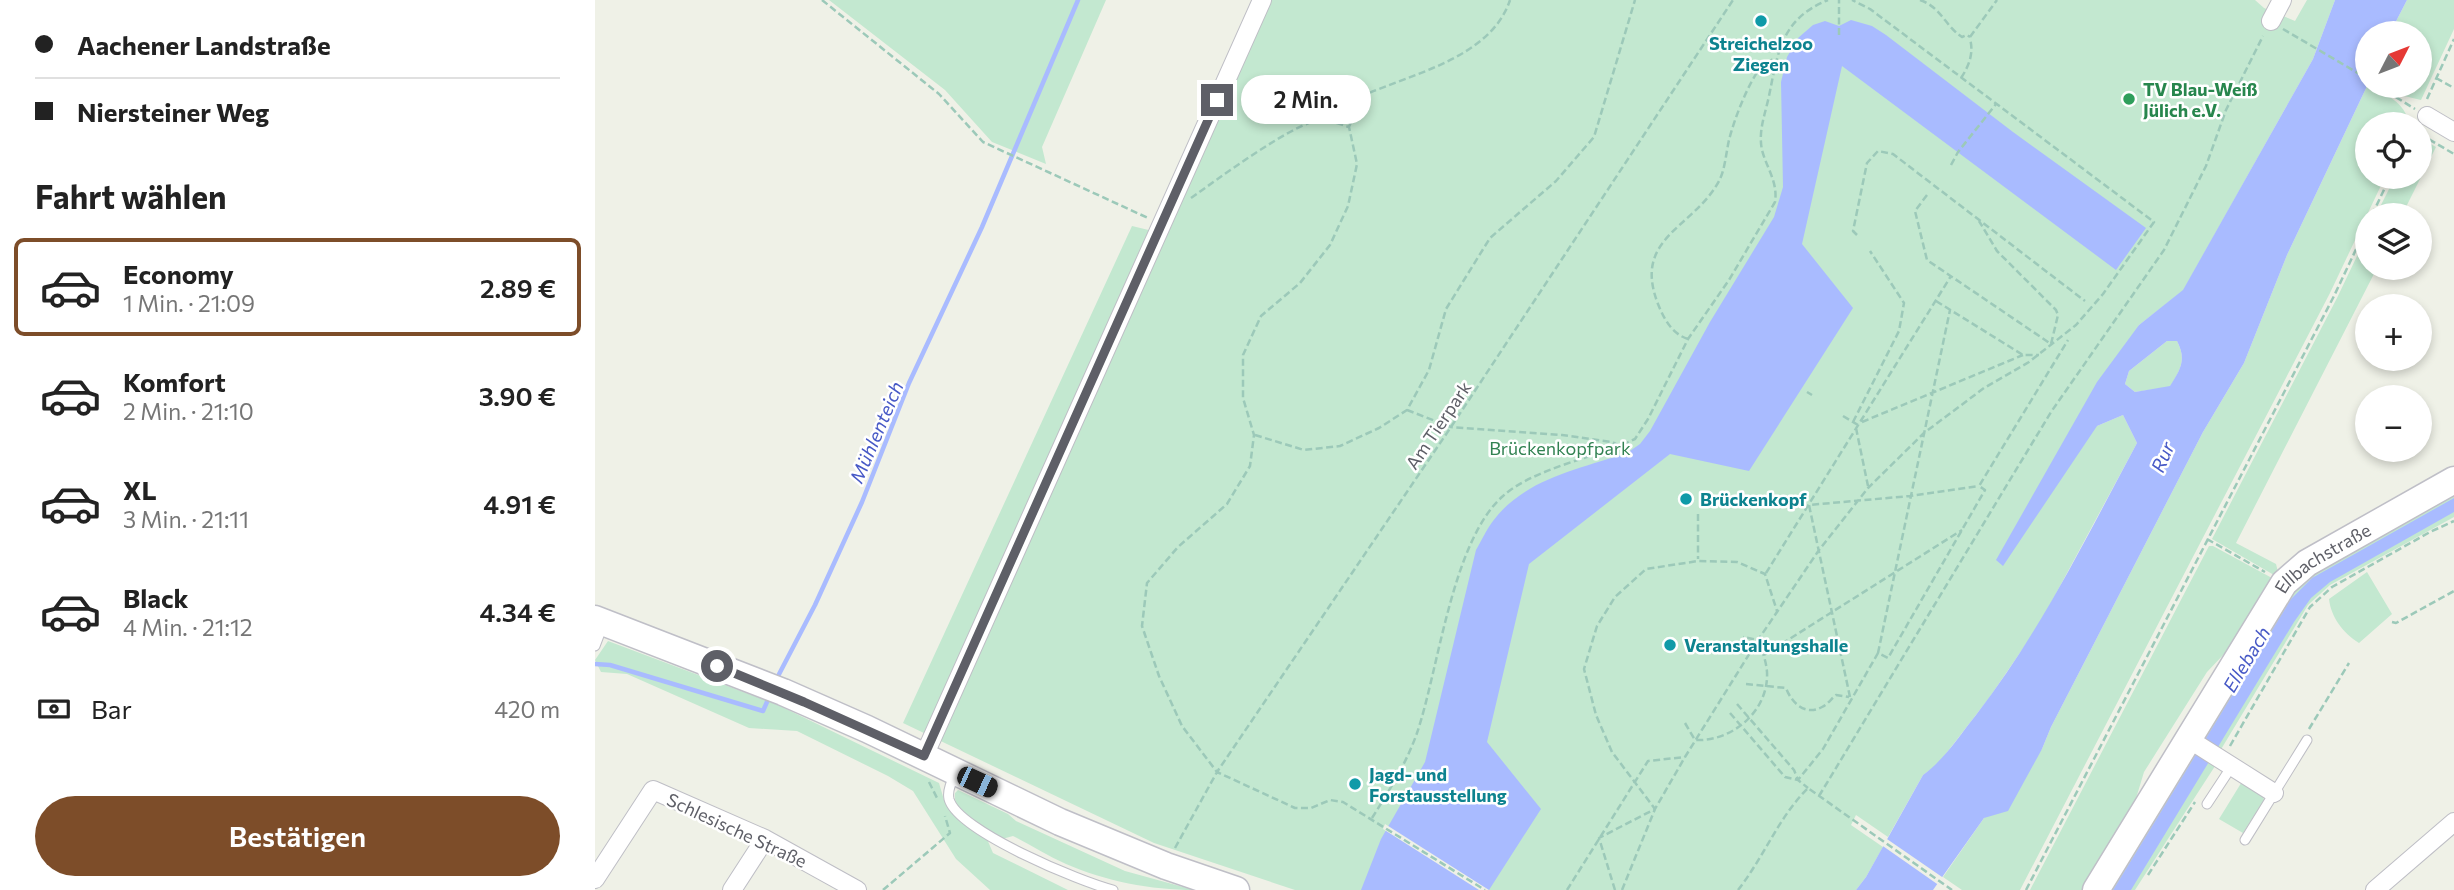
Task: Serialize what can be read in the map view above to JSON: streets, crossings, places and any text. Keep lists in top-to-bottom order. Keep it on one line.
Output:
{"streets":{"main road":["Ellbachstraße"],"street":["Schlesische Straße"],"path":["Am Tierpark"]},"water":["Mühlenteich","Rur","Ellebach"],"parks":["Brückenkopfpark"],"places":["Streichelzoo Ziegen","TV Blau-Weiß Jülich e.V.","Brückenkopf","Veranstaltungshalle","Jagd- und Forstausstellung"],"north":"top right","page":{"banner":["Aachener Landstraße","Niersteiner Weg"],"map_buttons":["+","−"],"bubble":"2 Min.","heading":"Fahrt wählen","list":[{"name":"Economy","note":"1 Min. · 21:09","value":"2.89 €"},{"name":"Komfort","note":"2 Min. · 21:10","value":"3.90 €"},{"name":"XL","note":"3 Min. · 21:11","value":"4.91 €"},{"name":"Black","note":"4 Min. · 21:12","value":"4.34 €"}],"pay":["Bar","420 m"],"buttons":"Bestätigen"}}
